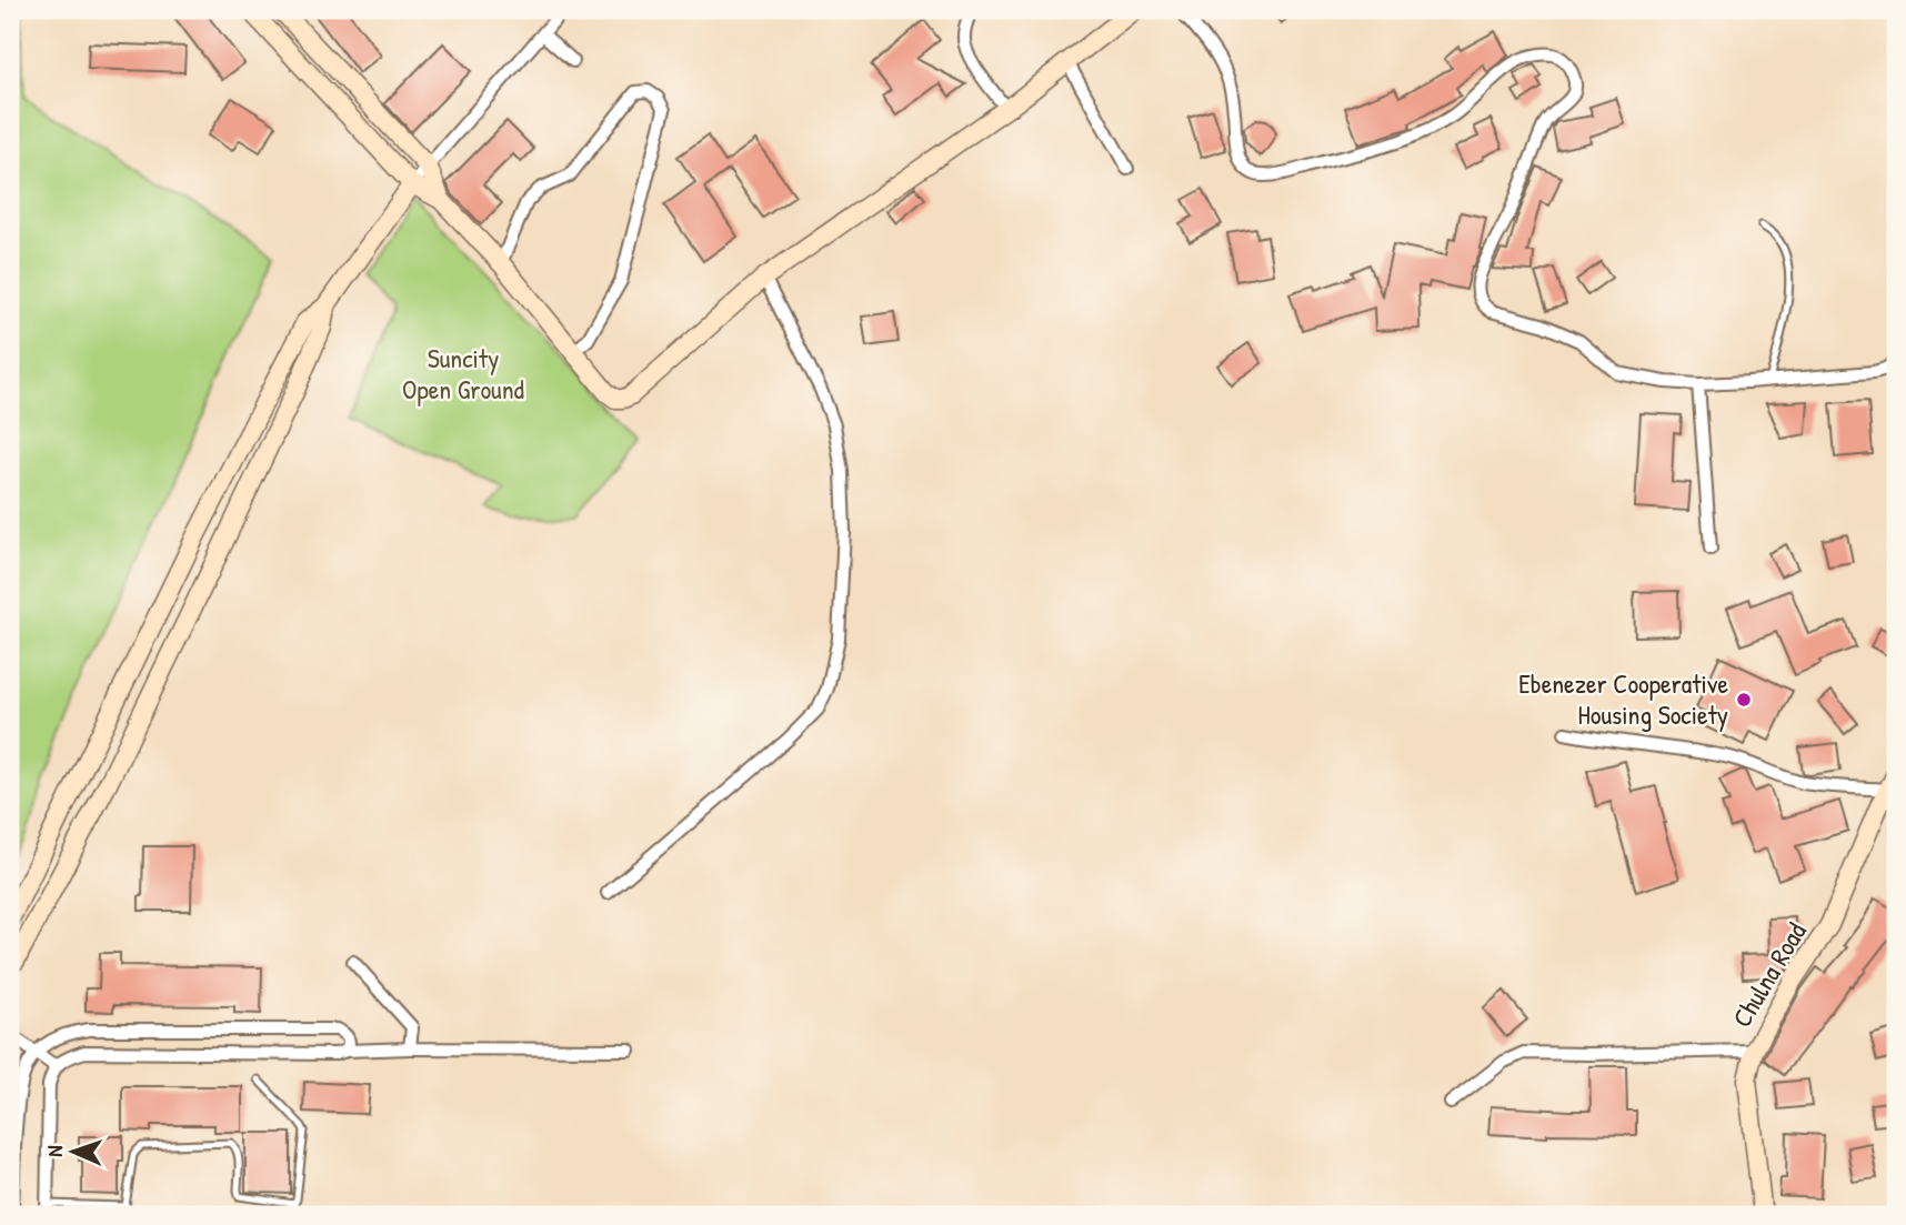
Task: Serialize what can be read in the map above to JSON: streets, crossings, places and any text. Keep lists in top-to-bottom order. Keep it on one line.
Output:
{"streets":{"street":["Chulna Road"]},"parks":["Suncity Open Ground"],"places":["Ebenezer Cooperative Housing Society"],"north":"left"}
